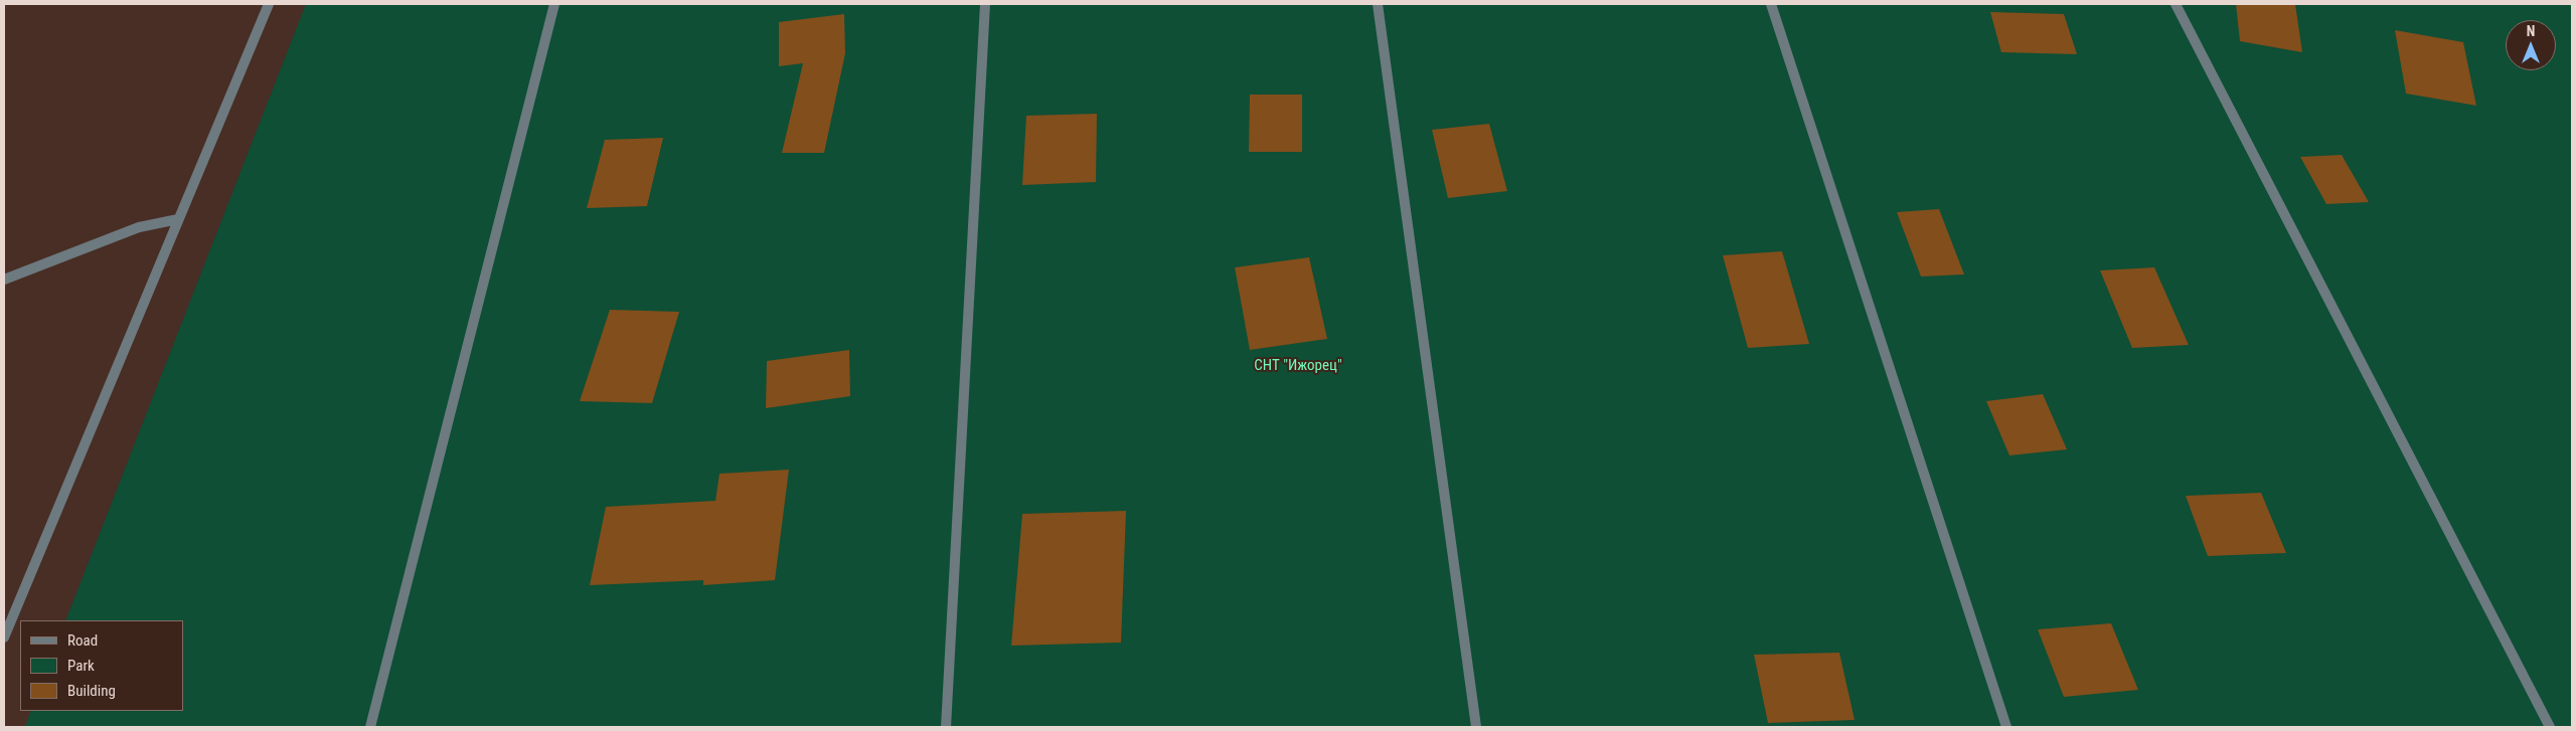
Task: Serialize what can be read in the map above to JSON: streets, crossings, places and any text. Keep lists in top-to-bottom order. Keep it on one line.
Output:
{"parks":["СНТ \"Ижорец\""],"legend":["Road","Park","Building"],"north":"top"}
